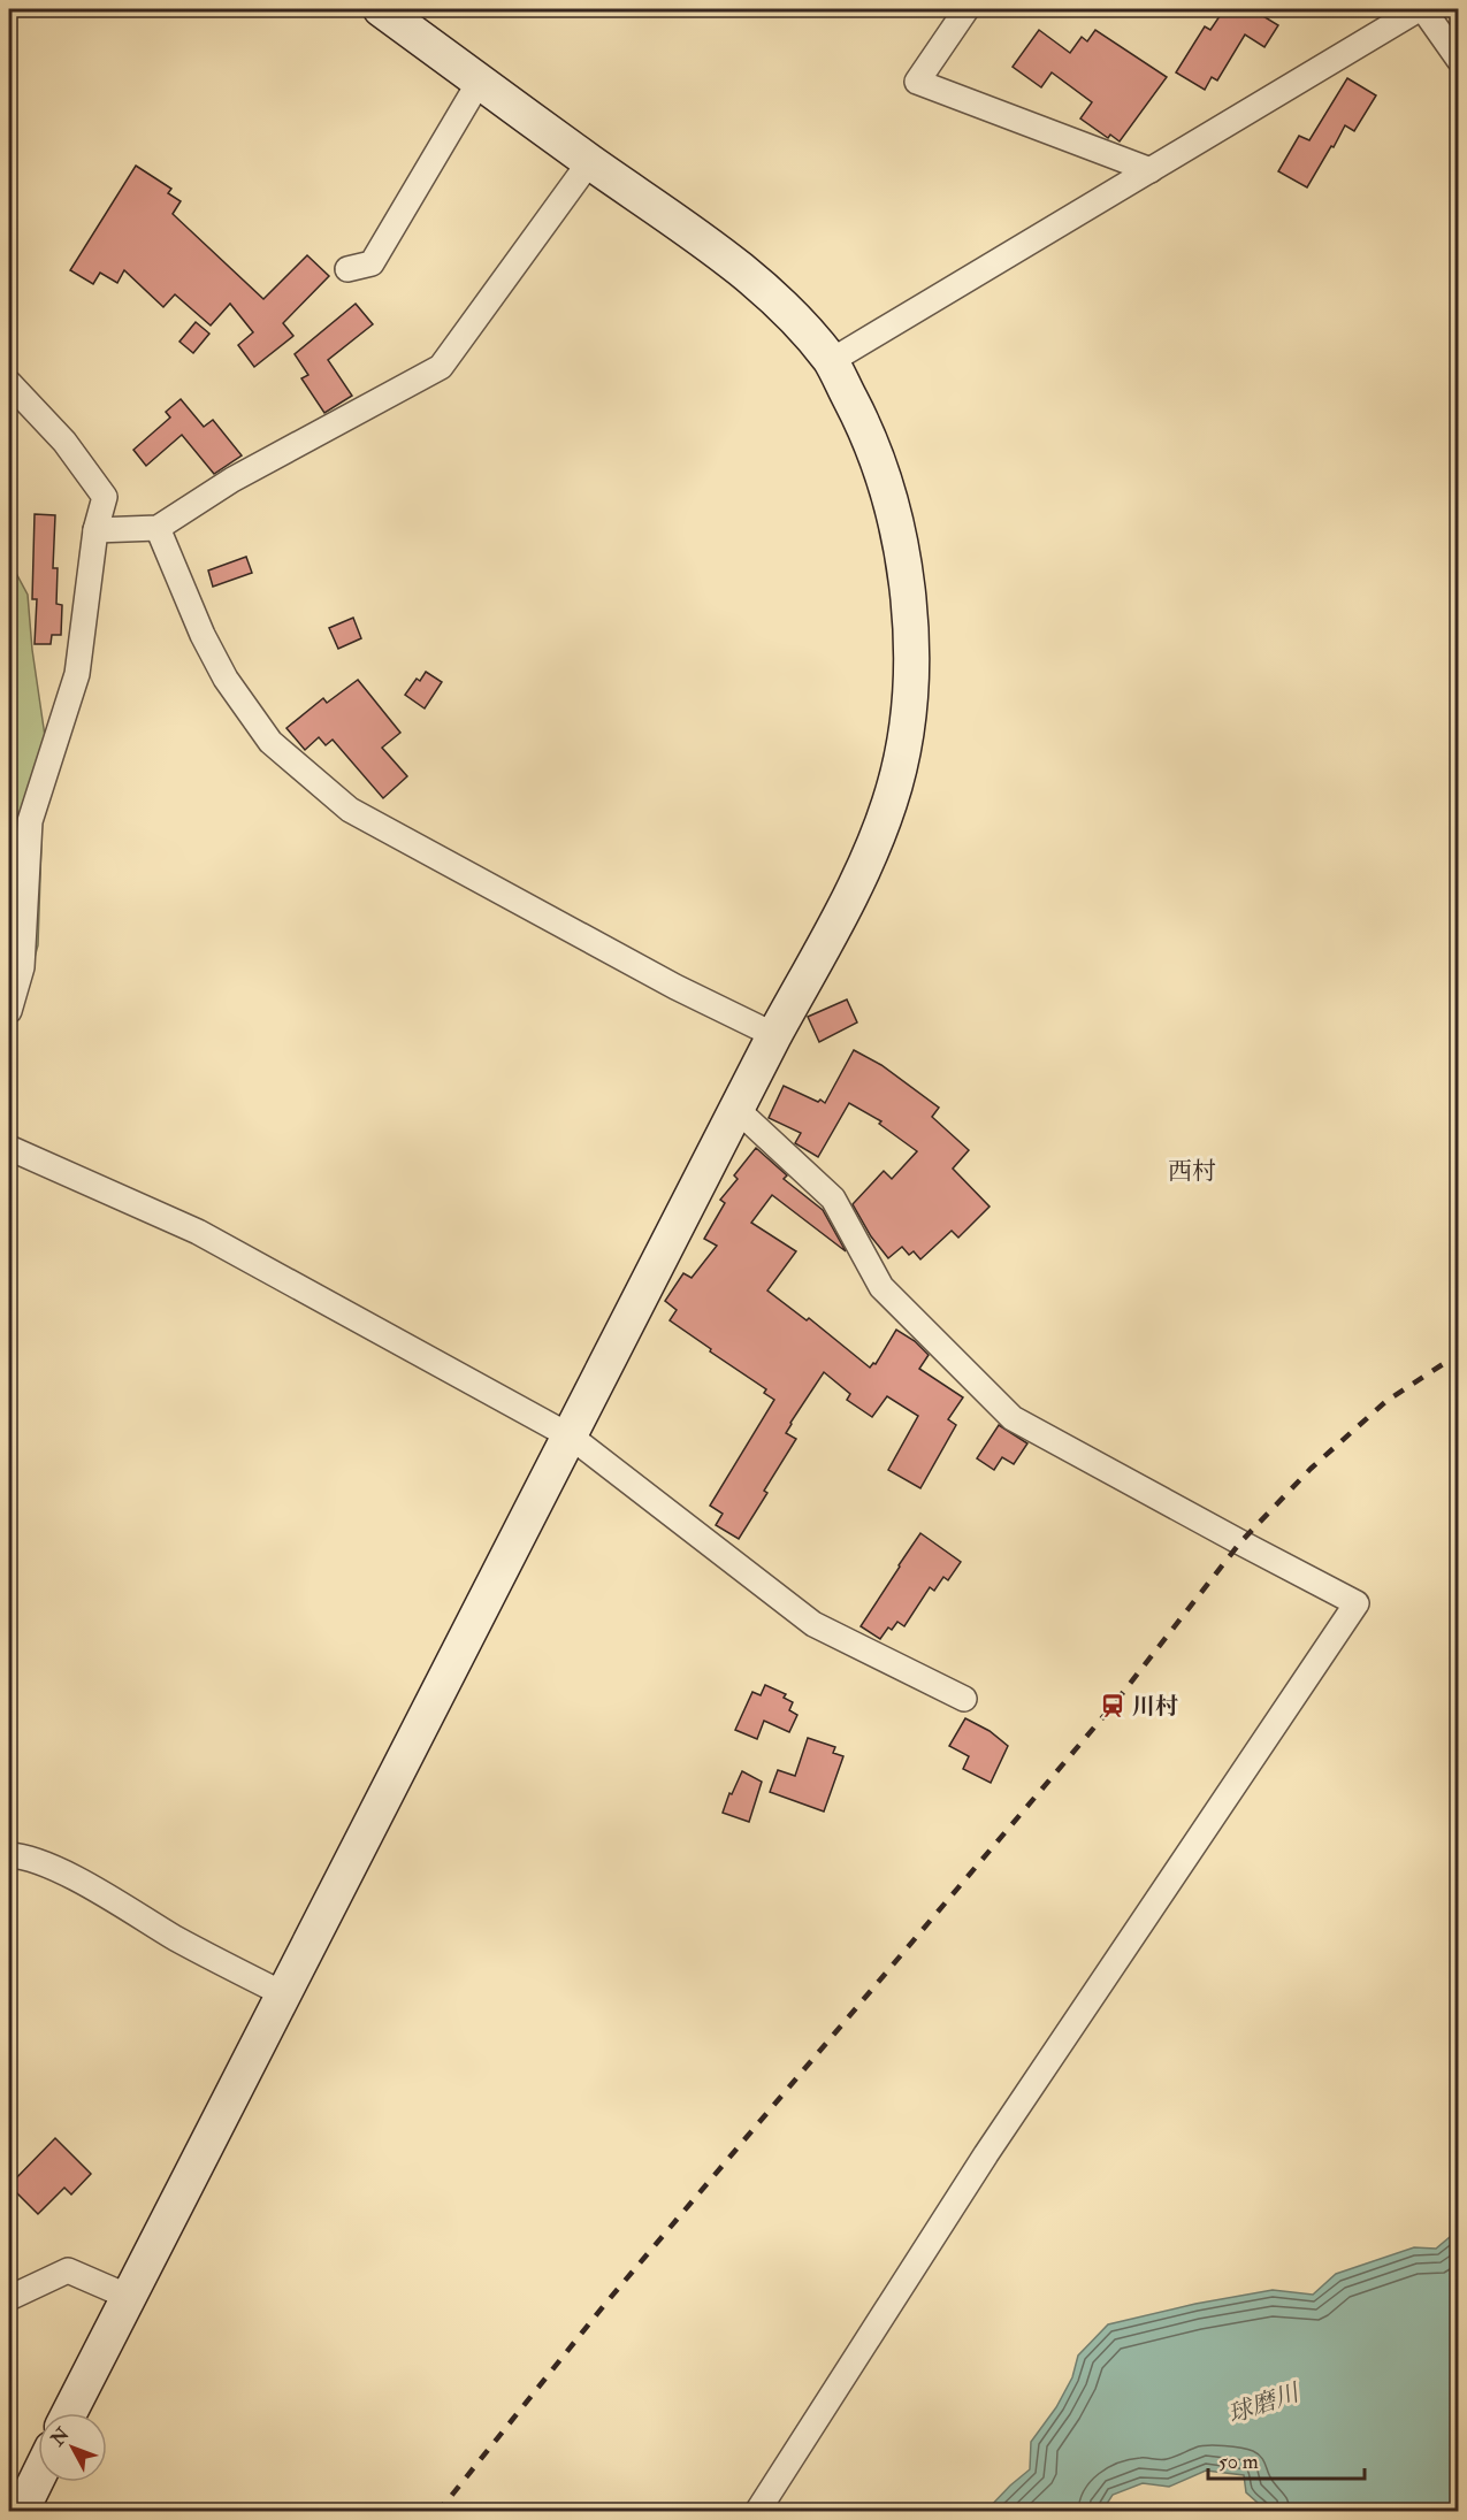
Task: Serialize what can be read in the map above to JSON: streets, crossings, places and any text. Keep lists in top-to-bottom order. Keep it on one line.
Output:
{"districts":["西村"],"water":["球磨川"],"places":{"station":["川村"]},"scale_bar":"50 m","north":"top left"}
